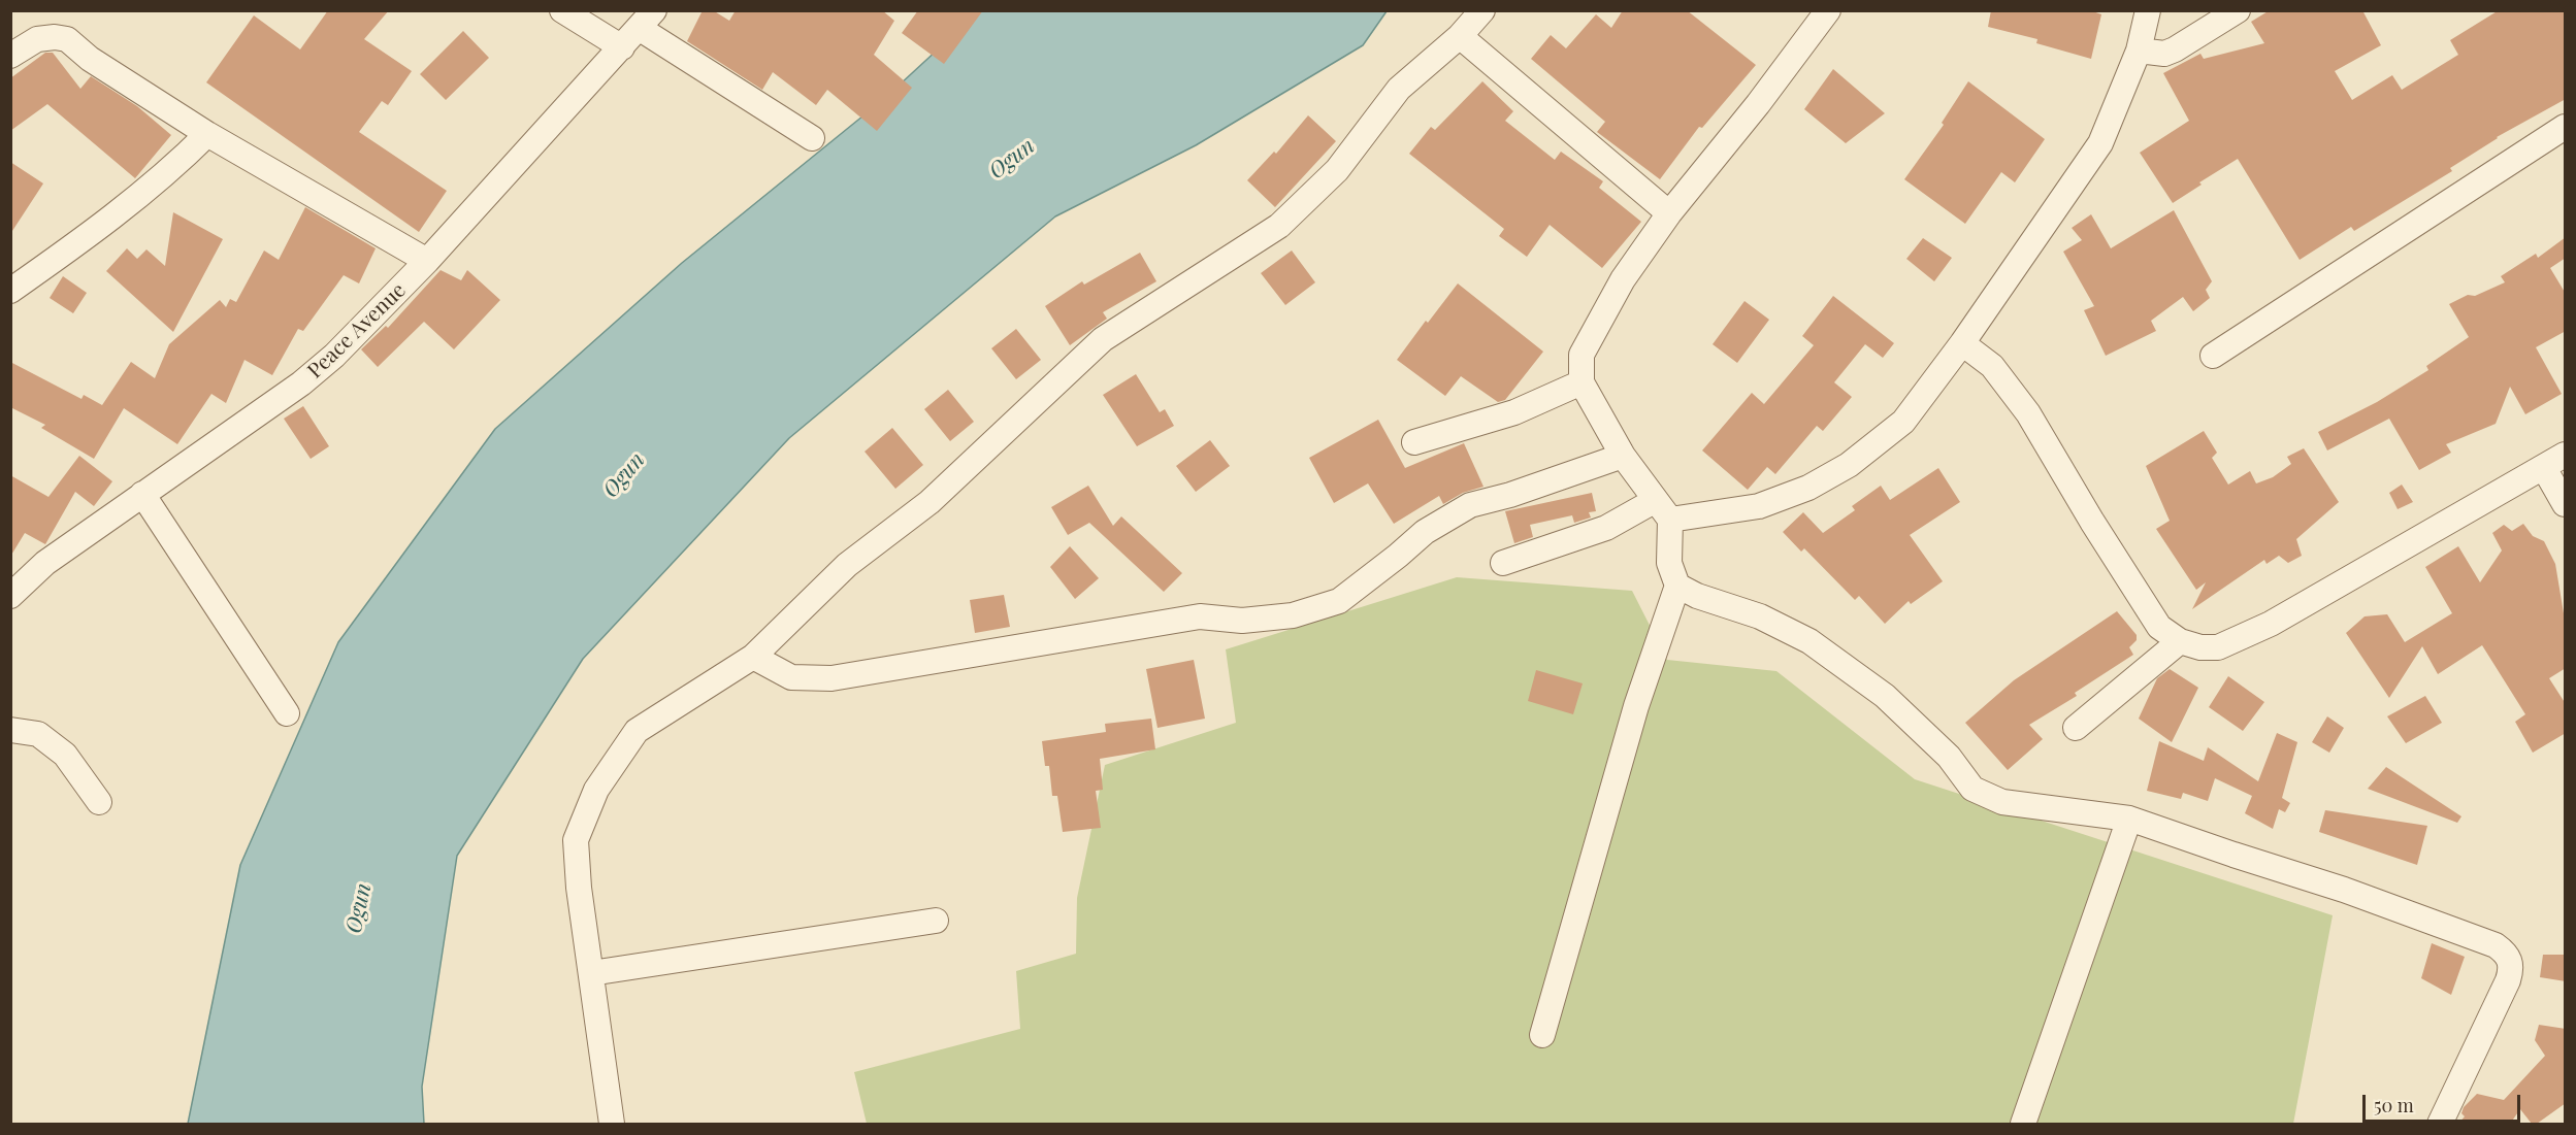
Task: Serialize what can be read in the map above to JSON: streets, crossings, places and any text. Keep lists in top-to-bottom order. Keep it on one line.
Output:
{"streets":{"street":["Peace Avenue"]},"water":["Ogun"],"scale_bar":"50 m"}
